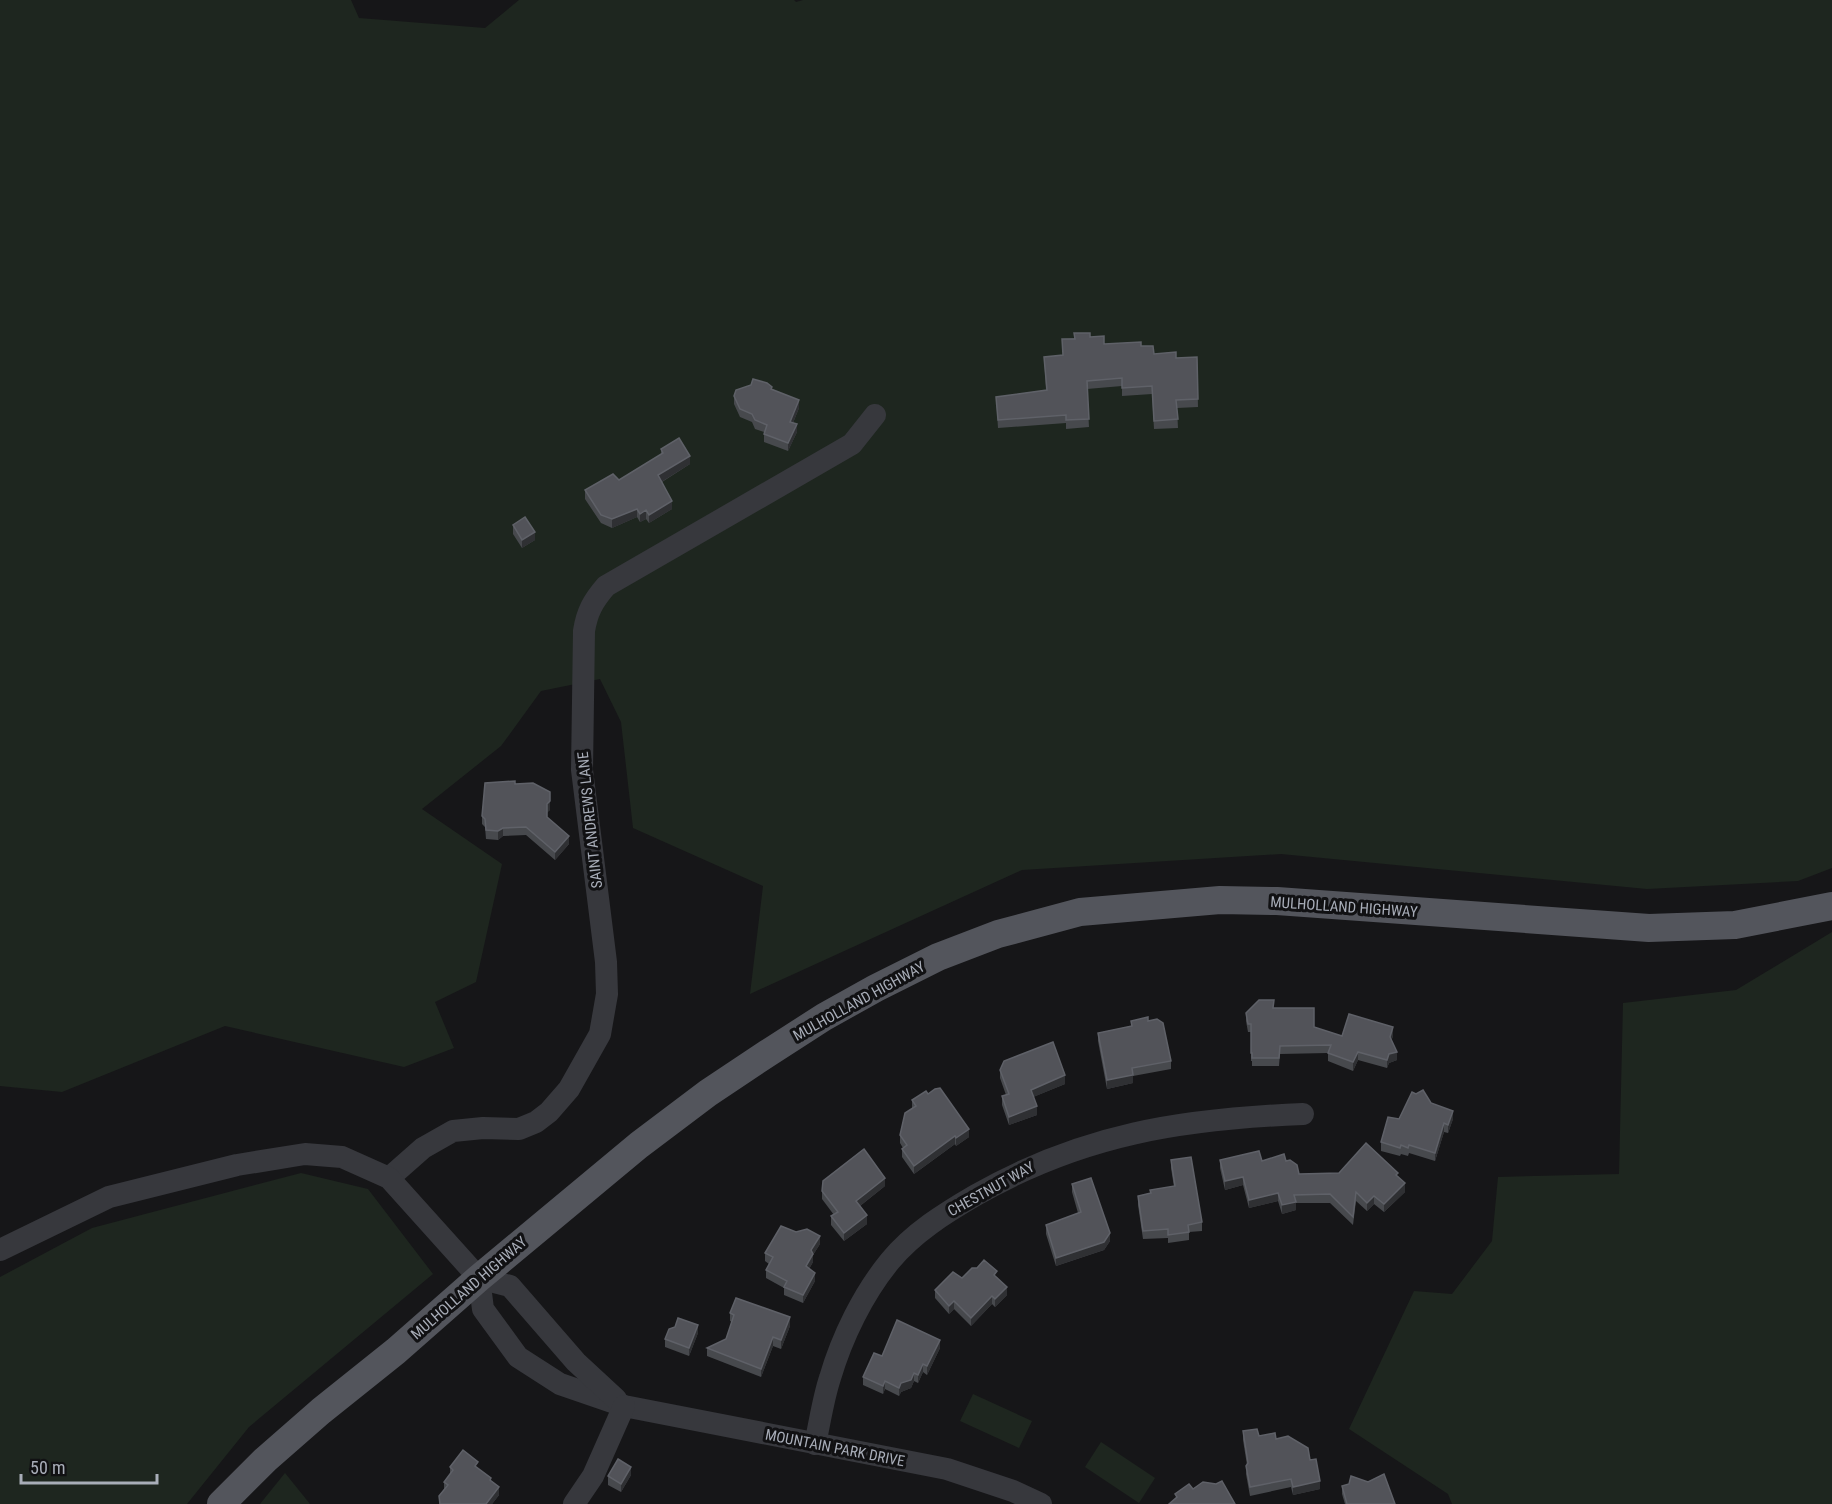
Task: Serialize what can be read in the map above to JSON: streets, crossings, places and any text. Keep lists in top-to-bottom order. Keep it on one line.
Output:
{"streets":{"main road":["MULHOLLAND HIGHWAY"],"street":["SAINT ANDREWS LANE","CHESTNUT WAY","MOUNTAIN PARK DRIVE"]},"crossings":[["MULHOLLAND HIGHWAY","MOUNTAIN PARK DRIVE"],["CHESTNUT WAY","MOUNTAIN PARK DRIVE"]],"scale_bar":"50 m"}
